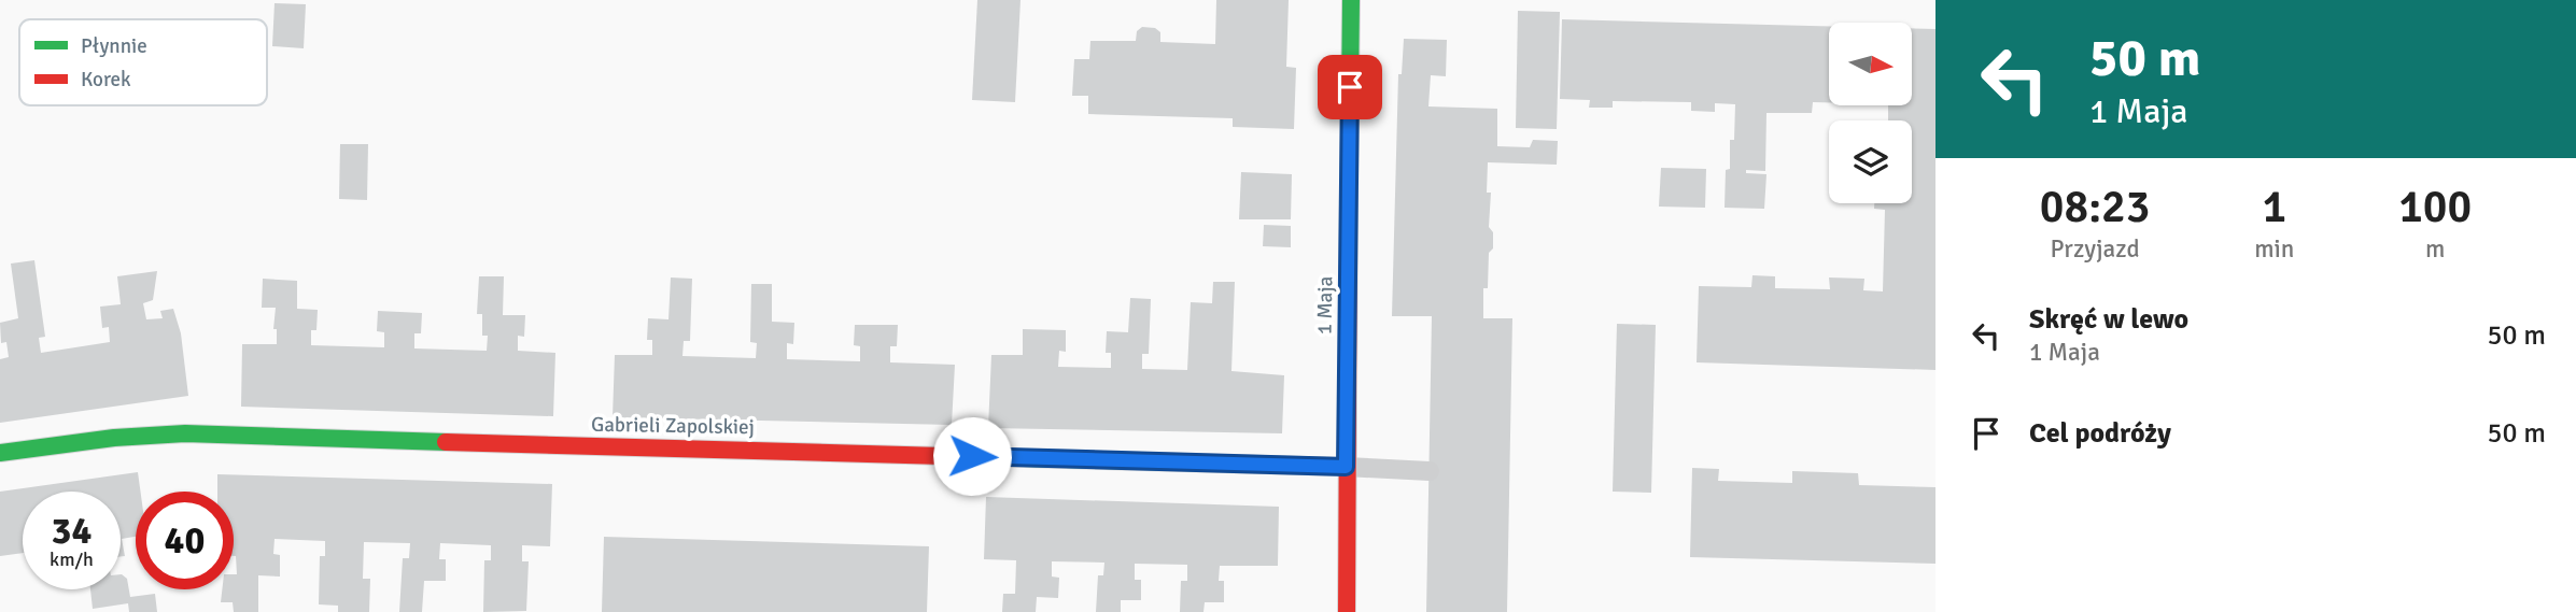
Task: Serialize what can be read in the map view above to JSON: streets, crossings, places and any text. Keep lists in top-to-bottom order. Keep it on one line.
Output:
{"streets":{"street":["1 Maja","Gabrieli Zapolskiej"]},"crossings":[["1 Maja","Gabrieli Zapolskiej"]],"legend":["Płynnie","Korek"],"north":"right","page":{"turn":["50 m","1 Maja"],"eta":["08:23","Przyjazd","1","min","100","m"],"list":[{"name":"Skręć w lewo","note":"1 Maja","value":"50 m"},{"name":"Cel podróży","value":"50 m"}],"speed":"34 km/h","limit":"40"}}
